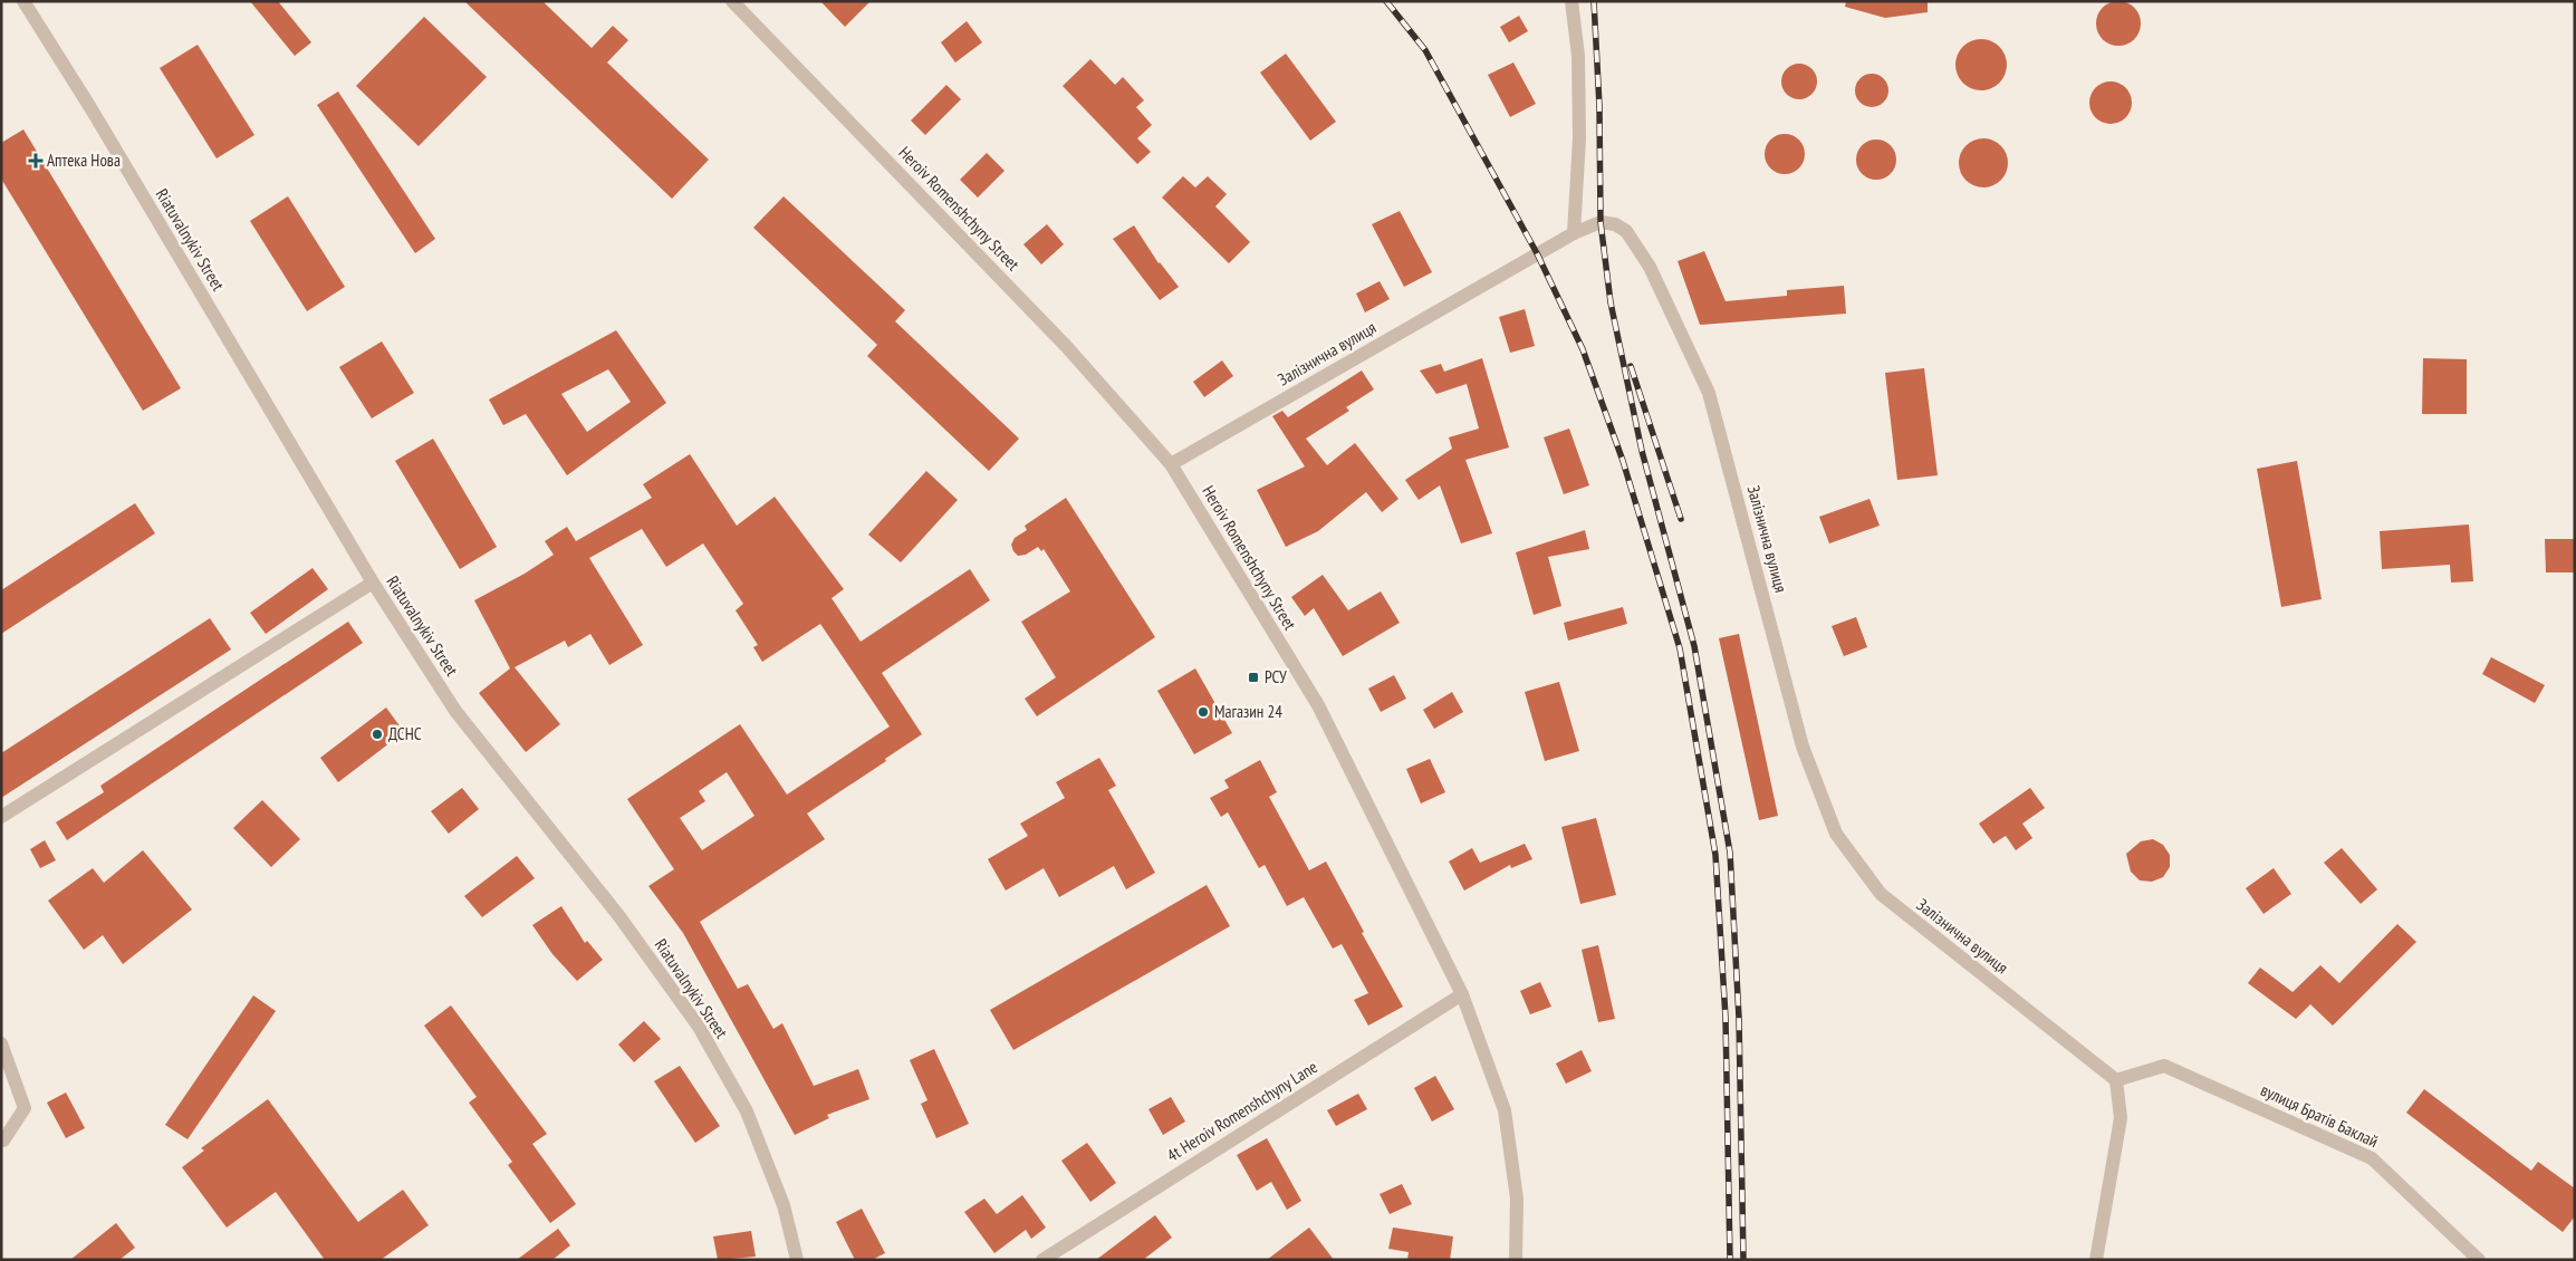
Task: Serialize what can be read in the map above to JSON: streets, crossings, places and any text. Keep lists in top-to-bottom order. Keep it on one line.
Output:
{"streets":{"street":["Heroiv Romenshchyny Street","Riatuvalnykiv Street","Залізнична вулиця","4t Heroiv Romenshchyny Lane","вулиця Братів Баклай"]},"crossings":[["Heroiv Romenshchyny Street","Залізнична вулиця"],["Heroiv Romenshchyny Street","4t Heroiv Romenshchyny Lane"],["Залізнична вулиця","вулиця Братів Баклай"]],"places":{"health":["Аптека Нова"],"transit":["РСУ"],"other":["Магазин 24","ДСНС"]}}
